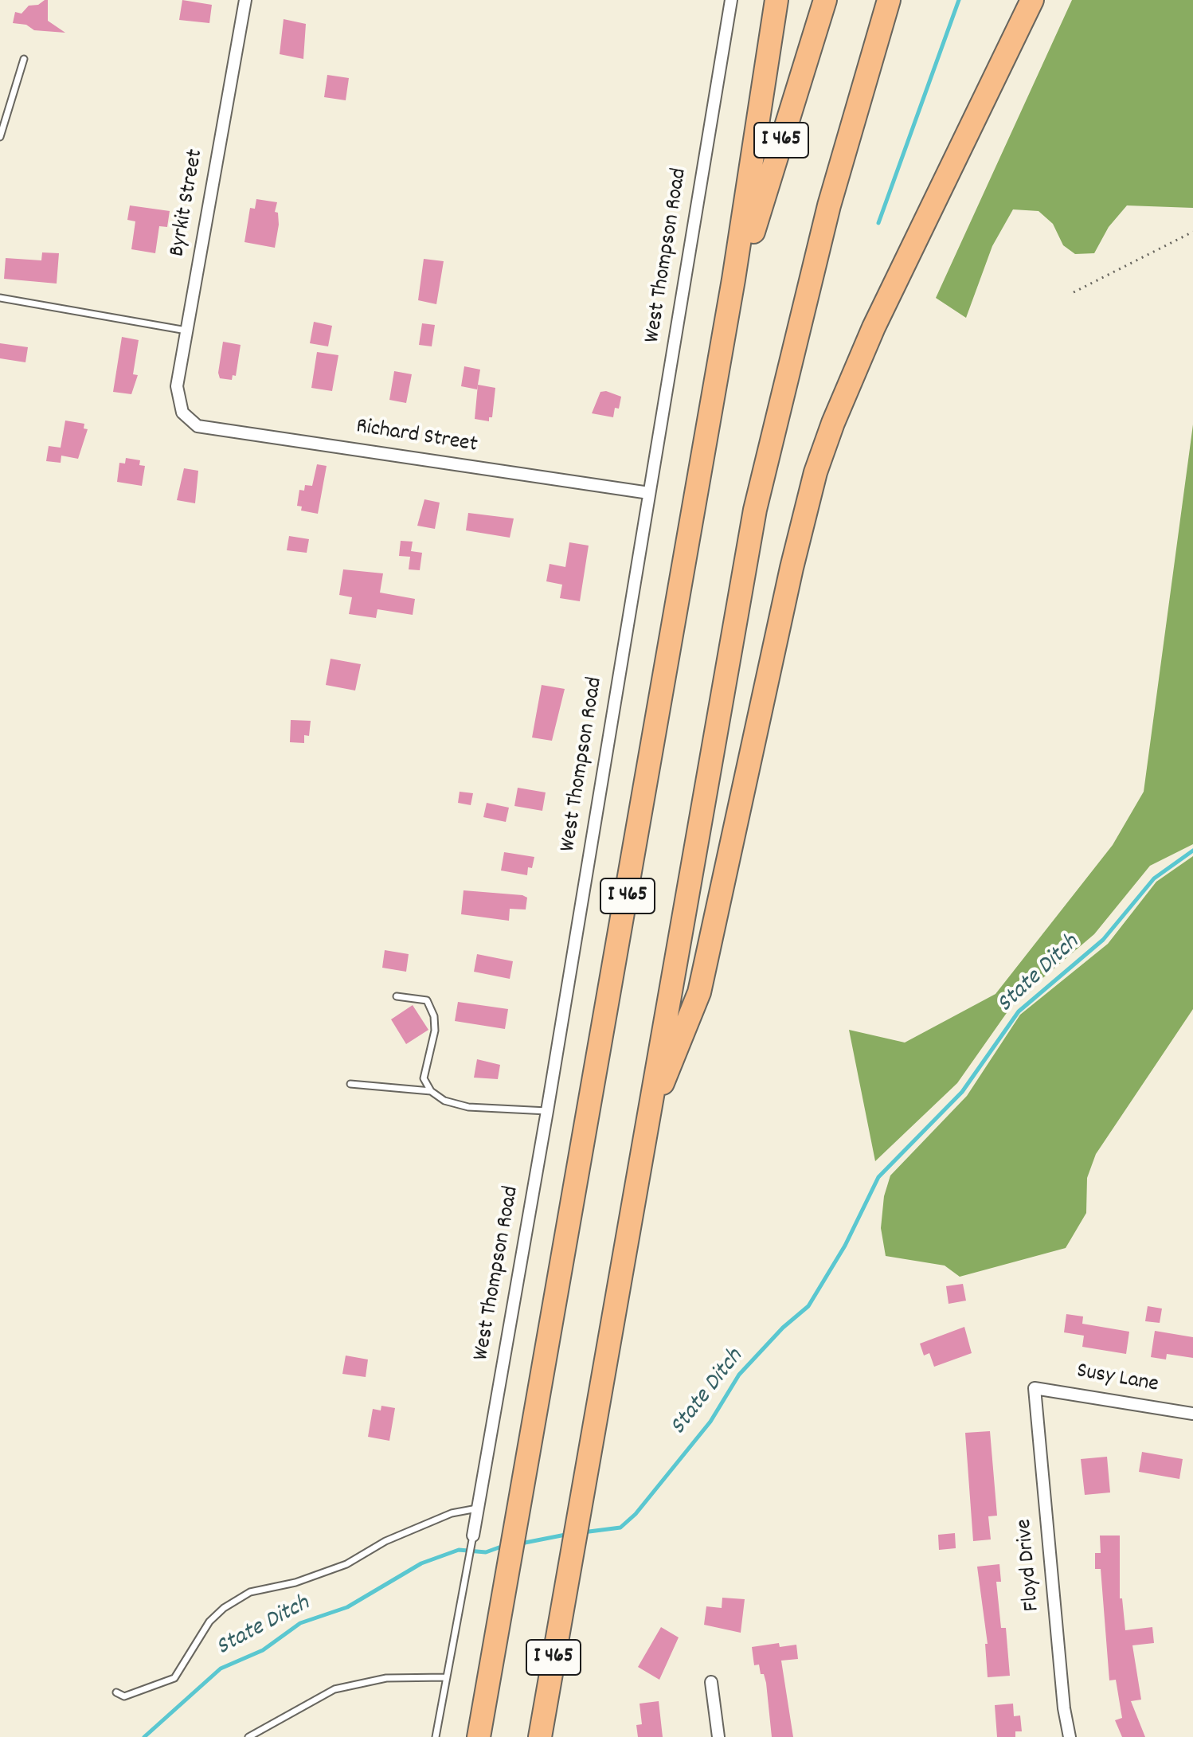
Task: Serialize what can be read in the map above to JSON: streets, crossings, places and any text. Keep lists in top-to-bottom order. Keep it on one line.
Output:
{"streets":{"highway":["I 465"],"street":["Byrkit Street","West Thompson Road","Richard Street","Susy Lane","Floyd Drive"]},"crossings":[["Byrkit Street","Richard Street"],["West Thompson Road","Richard Street"],["Susy Lane","Floyd Drive"]],"water":["State Ditch"]}
